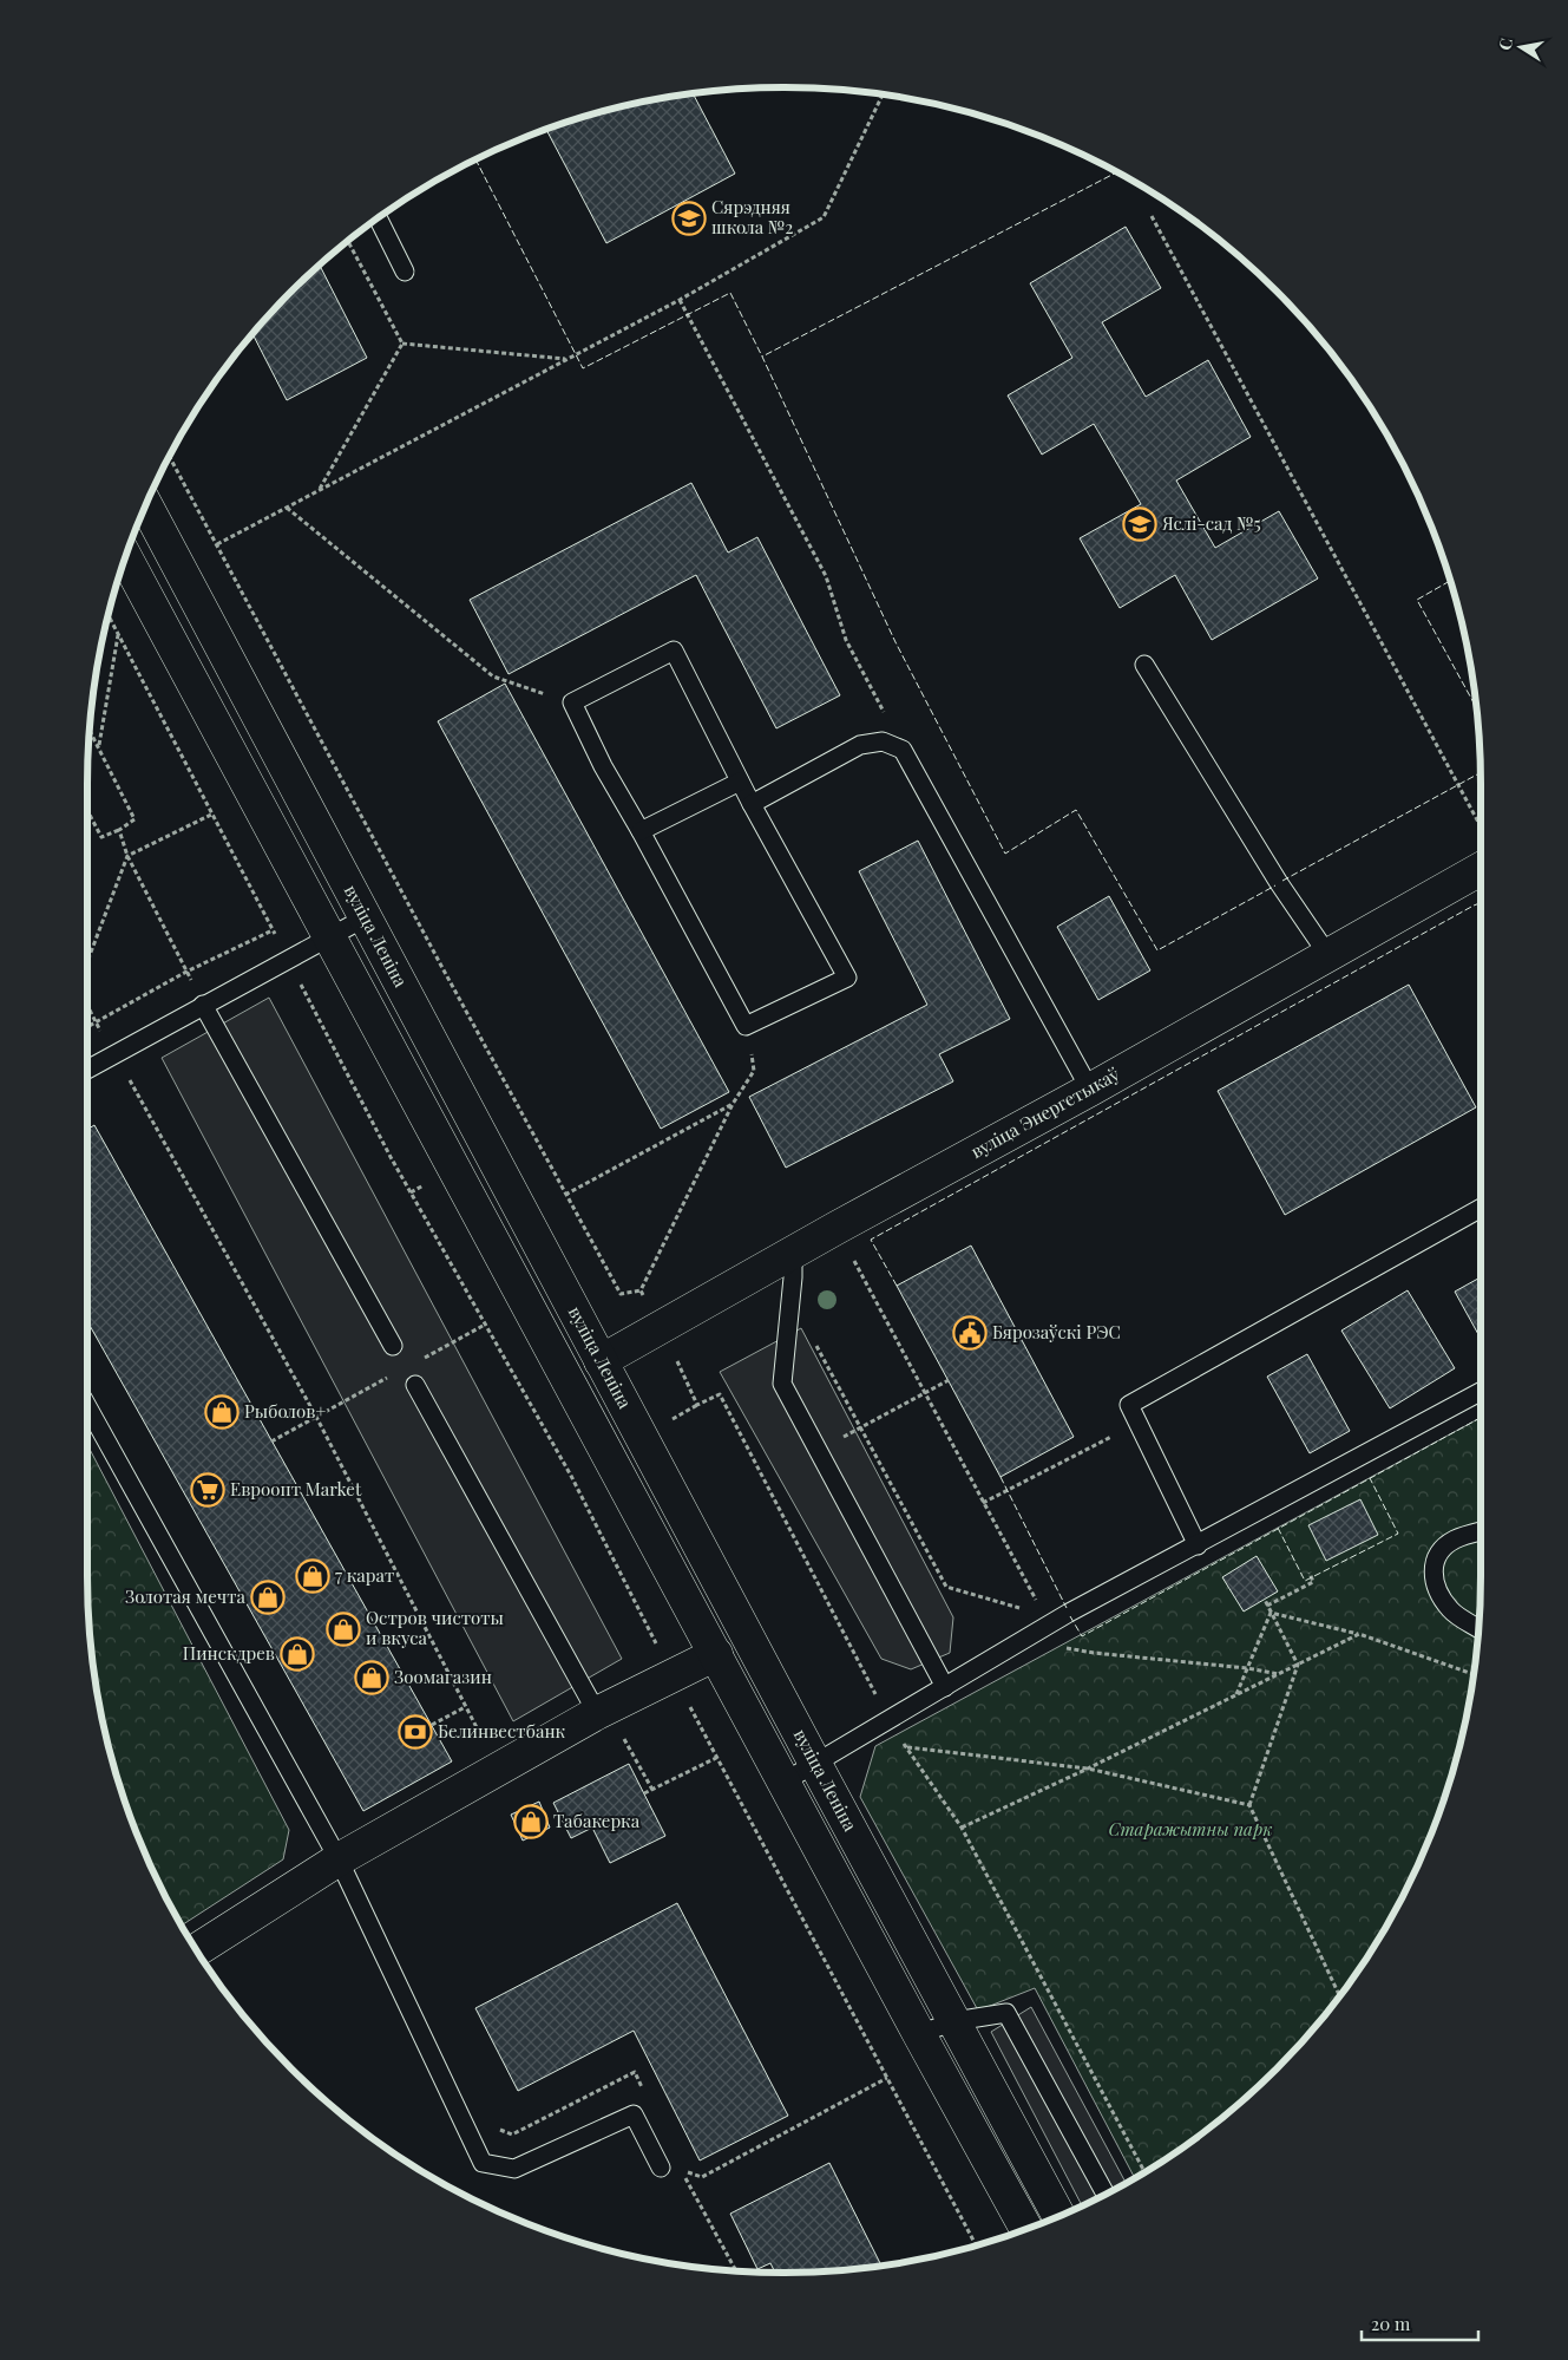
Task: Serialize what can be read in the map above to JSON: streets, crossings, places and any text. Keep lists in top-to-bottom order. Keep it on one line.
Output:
{"streets":{"main road":["вуліца Леніна","вуліца Энергетыкаў"]},"crossings":[["вуліца Леніна","вуліца Энергетыкаў"]],"parks":["Старажытны парк"],"places":{"school or university":["Сярэдняя школа №2","Яслі-сад №5"],"public building":["Бярозаўскі РЭС"],"shop":["Рыболов+","7 карат","Золотая мечта","Остров чистоты и вкуса","Пинскдрев","Зоомагазин","Табакерка"],"supermarket":["Евроопт Market"],"bank":["Белинвестбанк"]},"scale_bar":"20 m","north":"left"}
